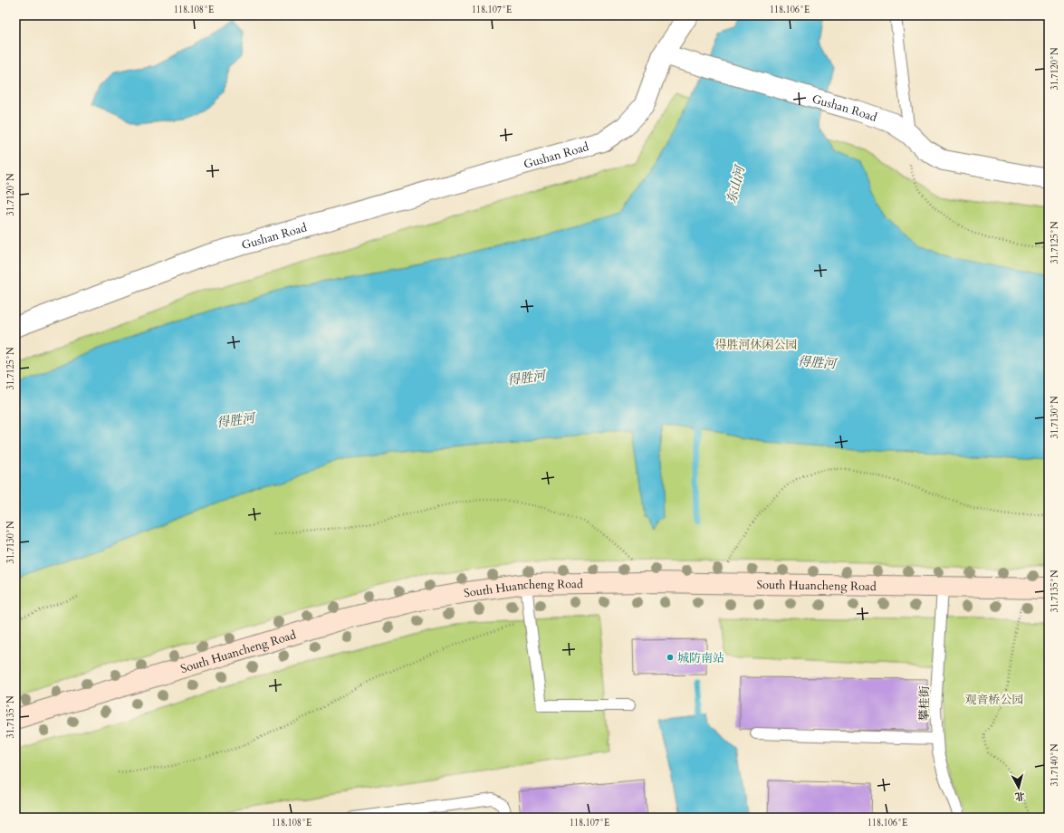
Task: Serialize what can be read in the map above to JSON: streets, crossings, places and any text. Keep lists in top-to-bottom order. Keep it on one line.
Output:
{"streets":{"main road":["South Huancheng Road"],"street":["Gushan Road"],"lane":["攀桂街"]},"crossings":[["South Huancheng Road","攀桂街"]],"water":["东山河","得胜河"],"parks":["得胜河休闲公园","观音桥公园"],"places":["城防南站"],"north":"bottom","coordinates":["118.108°E","118.107°E","118.106°E","31.7120°N","31.7125°N","31.7130°N","31.7135°N","31.7140°N"]}
